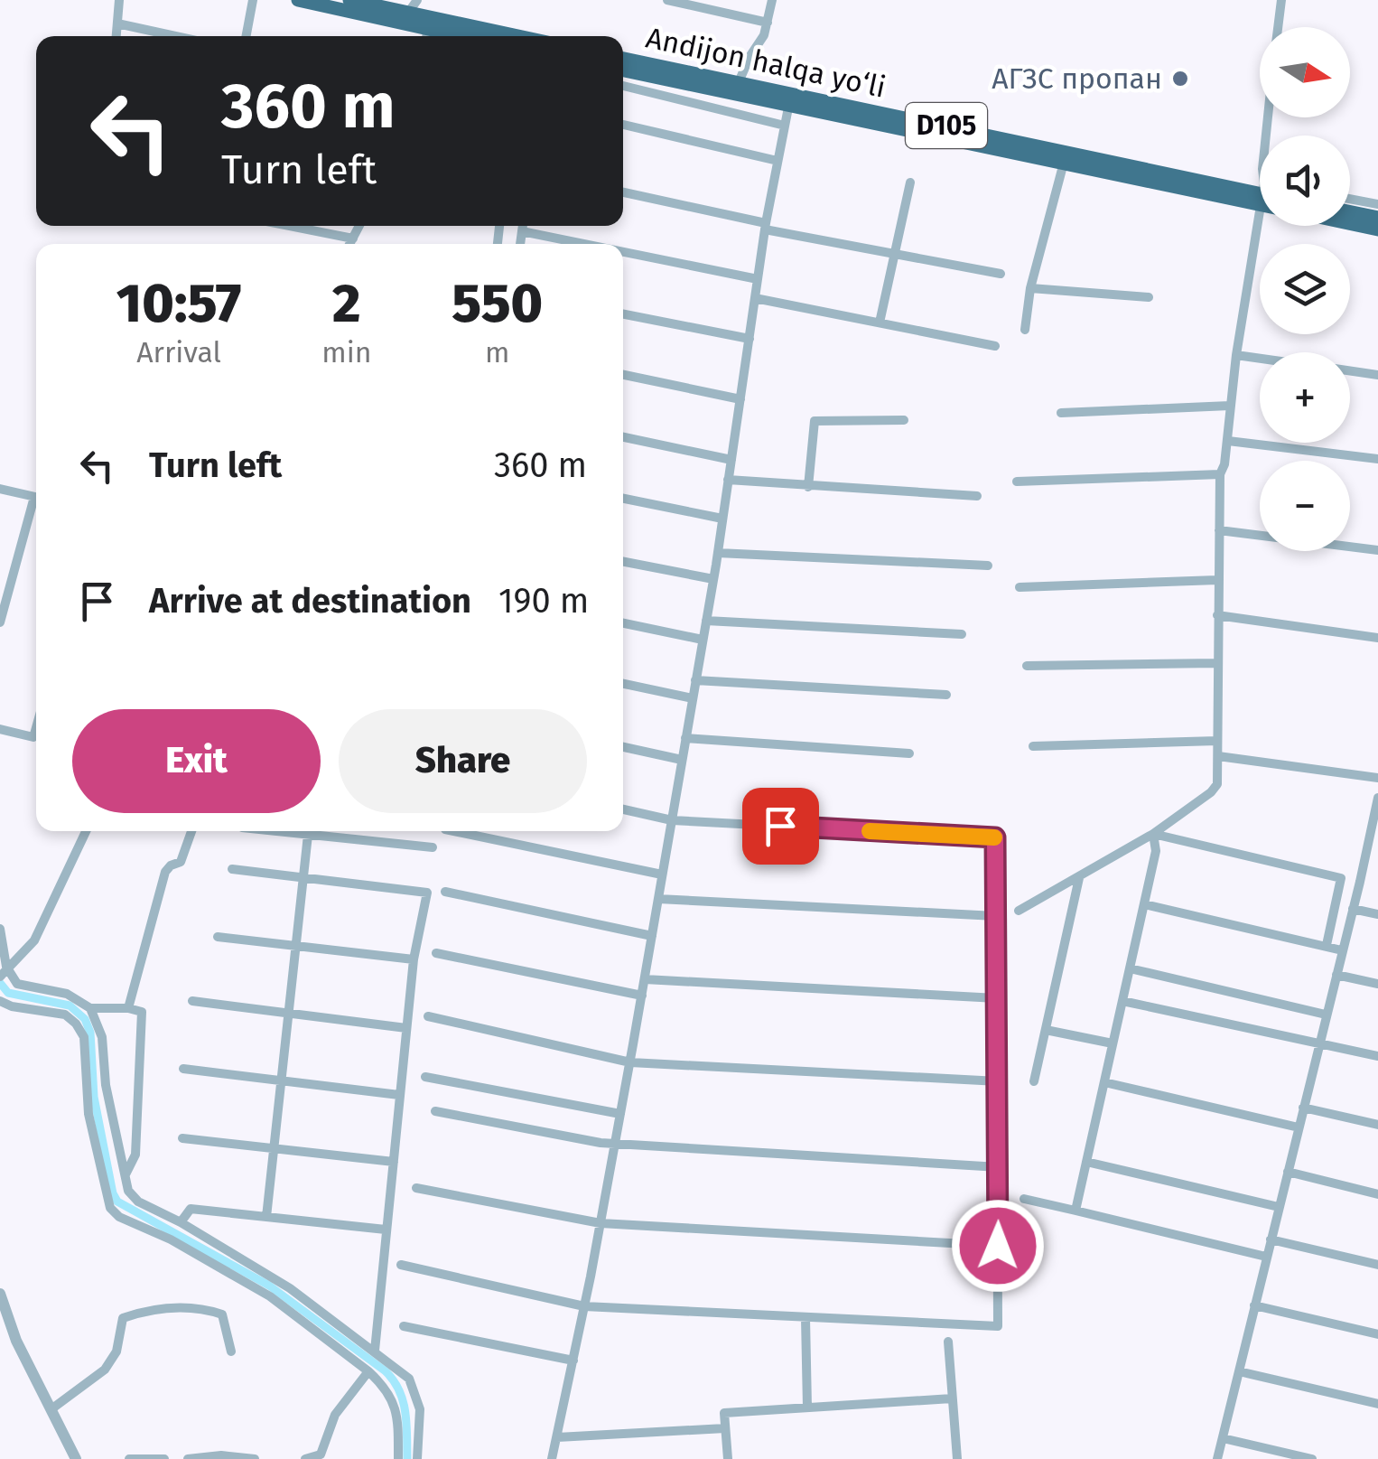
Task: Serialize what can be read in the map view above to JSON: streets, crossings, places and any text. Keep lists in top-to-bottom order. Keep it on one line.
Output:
{"streets":{"highway":["Andijon halqa yo‘li","D105"]},"places":["АГЗС пропан"],"north":"right","page":{"map_buttons":["+","−"],"turn":["360 m","Turn left"],"eta":["10:57","Arrival","2","min","550","m"],"list":[{"name":"Turn left","value":"360 m"},{"name":"Arrive at destination","value":"190 m"}],"buttons":["Exit","Share"]}}
